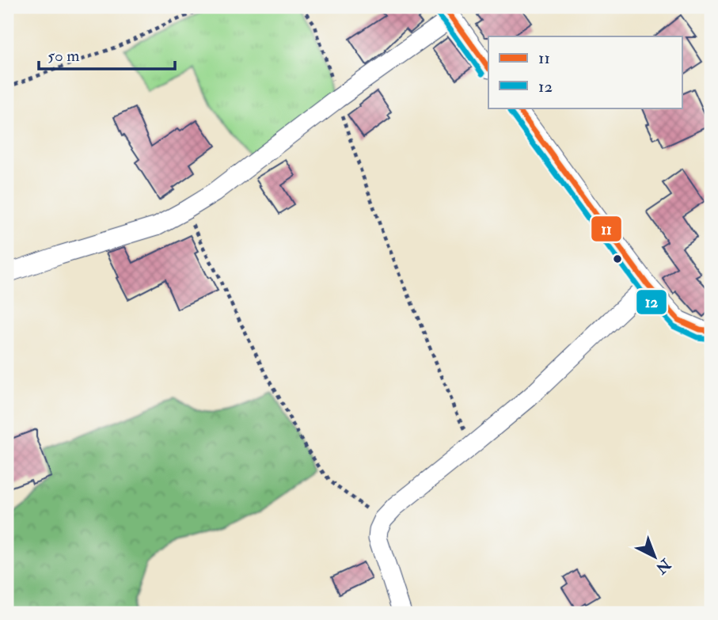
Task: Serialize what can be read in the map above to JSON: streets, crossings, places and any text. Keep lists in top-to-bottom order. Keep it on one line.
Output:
{"lines":["transit line 11","transit line 12"],"legend":["11","12"],"scale_bar":"50 m","north":"bottom right"}
